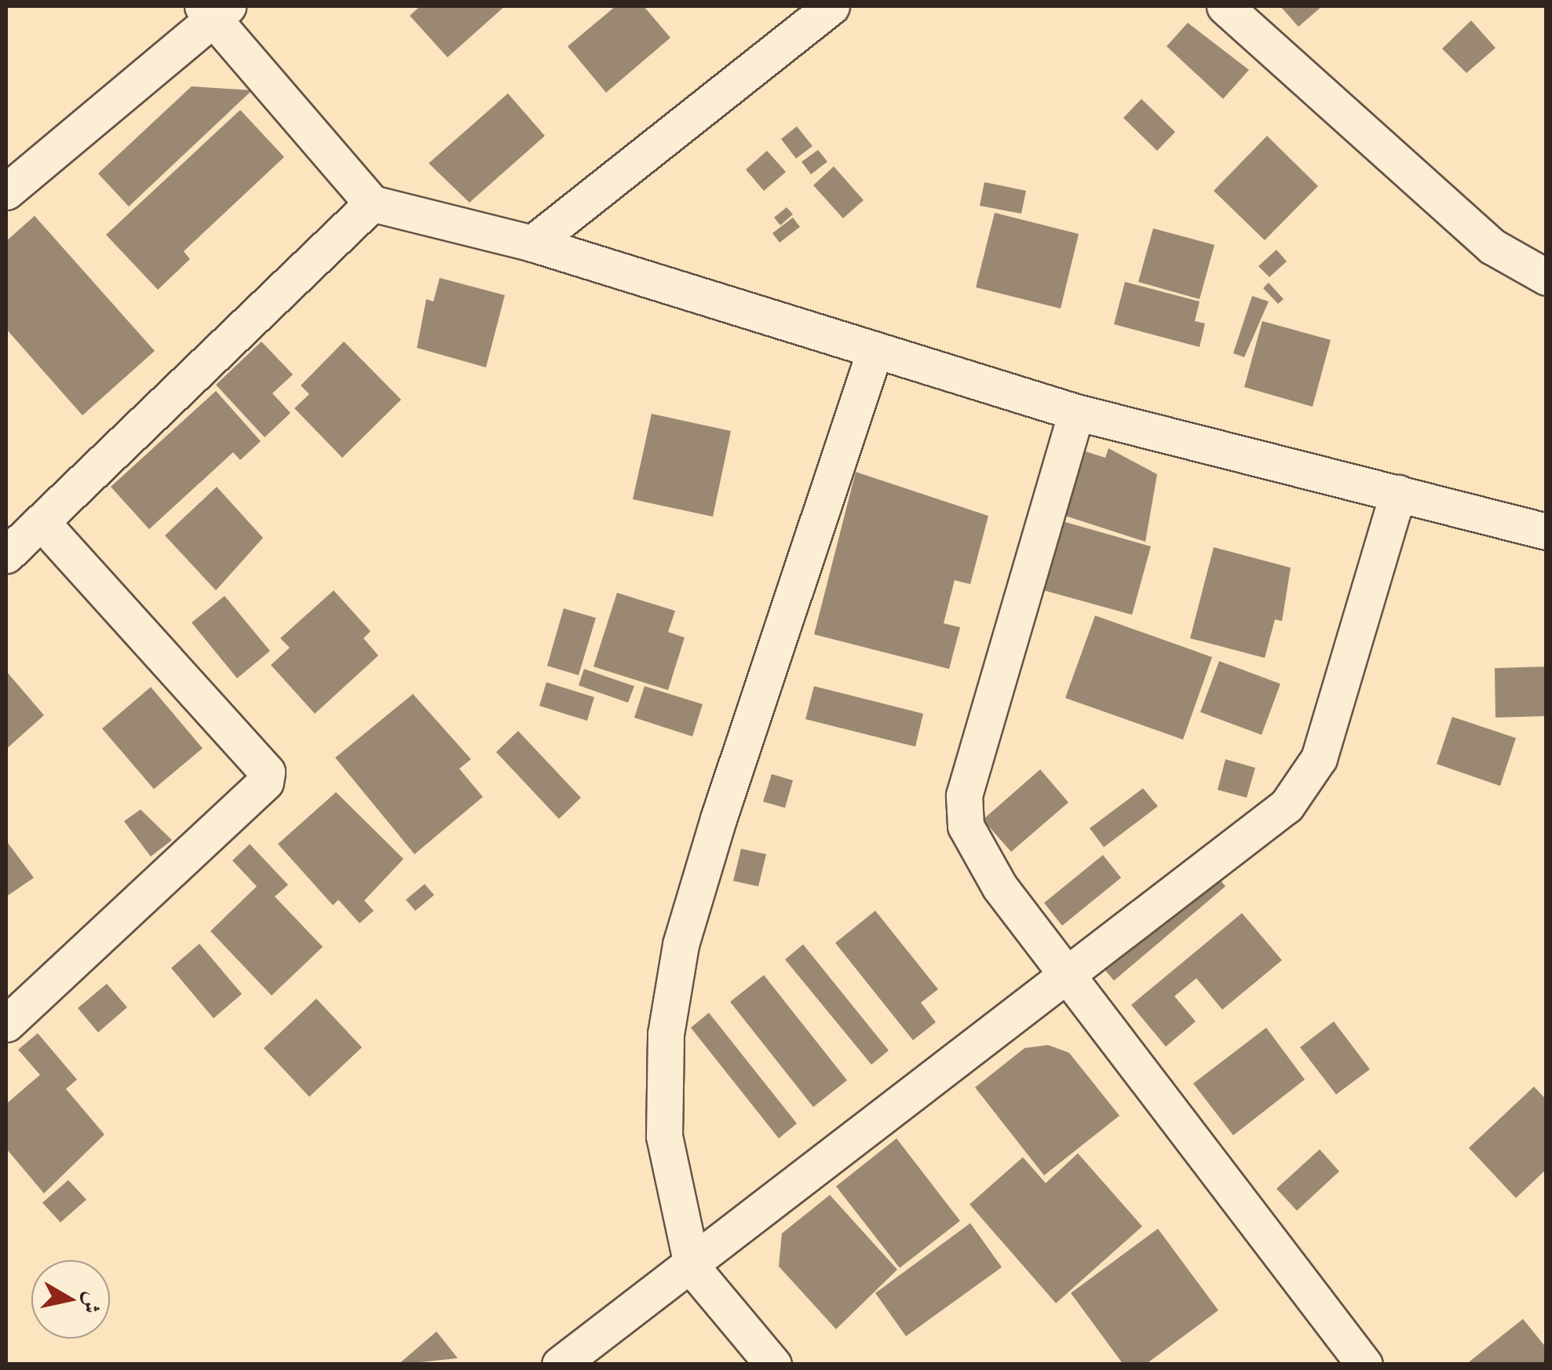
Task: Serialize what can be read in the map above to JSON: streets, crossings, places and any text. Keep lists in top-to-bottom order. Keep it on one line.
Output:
{"north":"right"}
